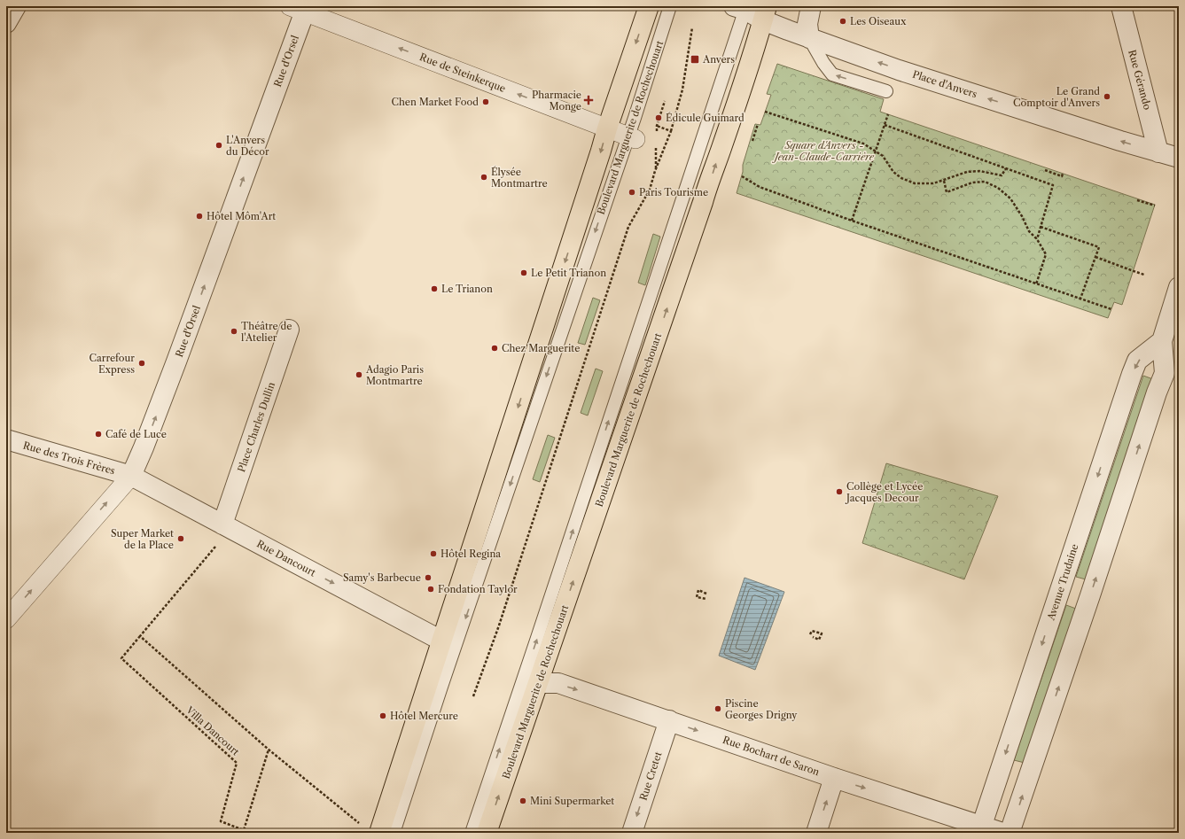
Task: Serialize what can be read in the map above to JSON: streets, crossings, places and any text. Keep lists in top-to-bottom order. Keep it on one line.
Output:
{"streets":{"main road":["Boulevard Marguerite de Rochechouart"],"street":["Rue d'Orsel","Rue de Steinkerque","Rue Gérando","Place d'Anvers","Place Charles Dullin","Rue des Trois Frères","Rue Dancourt","Avenue Trudaine","Rue Bochart de Saron","Rue Cretet"],"path":["Villa Dancourt"]},"crossings":[["Rue d'Orsel","Rue de Steinkerque"],["Rue d'Orsel","Rue des Trois Frères"],["Rue d'Orsel","Rue Dancourt"],["Rue de Steinkerque","Boulevard Marguerite de Rochechouart"],["Rue Gérando","Place d'Anvers"],["Place d'Anvers","Boulevard Marguerite de Rochechouart"],["Boulevard Marguerite de Rochechouart","Rue Dancourt"],["Boulevard Marguerite de Rochechouart","Rue Bochart de Saron"],["Place Charles Dullin","Rue Dancourt"],["Place Charles Dullin","Villa Dancourt"],["Rue des Trois Frères","Rue Dancourt"],["Rue Dancourt","Villa Dancourt"],["Avenue Trudaine","Rue Bochart de Saron"],["Rue Bochart de Saron","Rue Cretet"]],"one_way":["Rue d'Orsel","Rue de Steinkerque","Place d'Anvers","Rue Dancourt","Rue Bochart de Saron"],"parks":["Square d'Anvers - Jean-Claude-Carrière"],"places":{"other":["Les Oiseaux","Le Grand Comptoir d'Anvers","Chen Market Food","Édicule Guimard","L'Anvers du Décor","Élysée Montmartre","Paris Tourisme","Hôtel Môm'Art","Le Petit Trianon","Le Trianon","Théâtre de l'Atelier","Chez Marguerite","Carrefour Express","Adagio Paris Montmartre","Café de Luce","Collège et Lycée Jacques Decour","Super Market de la Place","Hôtel Regina","Samy's Barbecue","Fondation Taylor","Piscine Georges Drigny","Hôtel Mercure","Mini Supermarket"],"transit":["Anvers"],"health":["Pharmacie Monge"]}}
